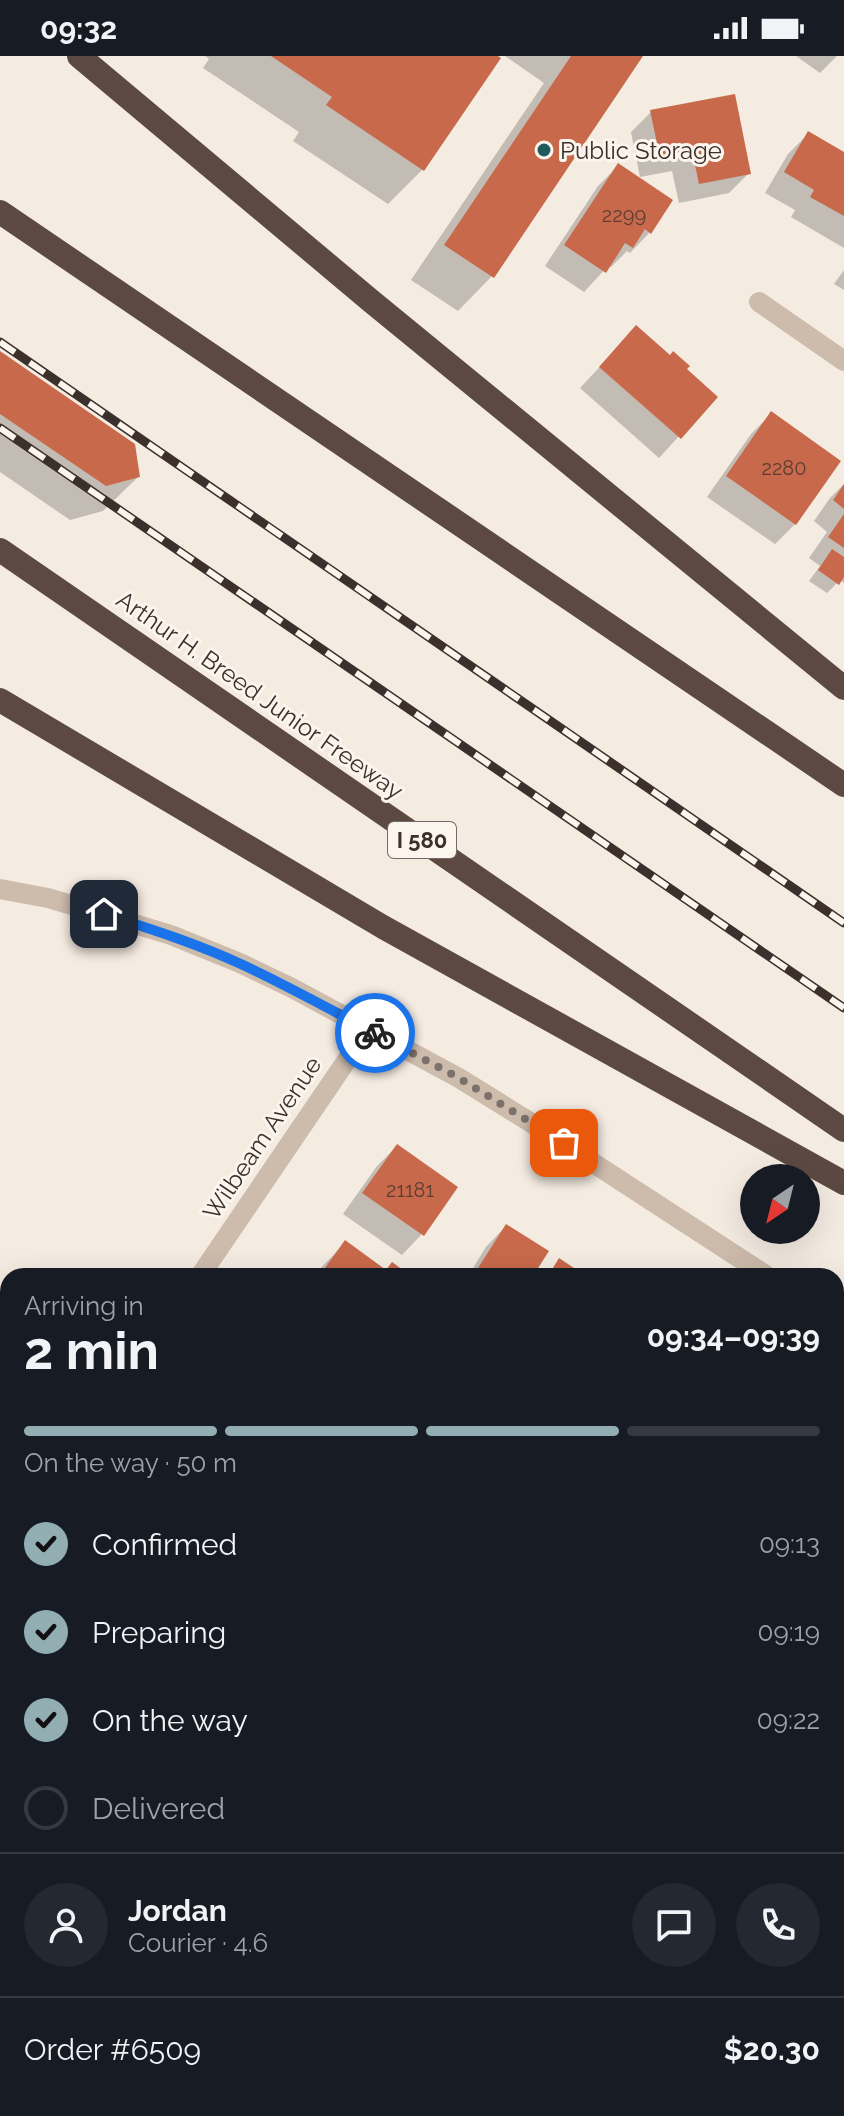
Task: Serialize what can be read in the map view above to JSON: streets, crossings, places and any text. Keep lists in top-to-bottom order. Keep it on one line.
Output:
{"streets":{"highway":["Arthur H. Breed Junior Freeway","I 580"],"street":["Wilbeam Avenue"]},"places":["Public Storage"],"house_numbers":["2299","2280","21181"],"north":"bottom left","page":{"status":"09:32","heading":["2 min","Arriving in","09:34–09:39"],"panel":["Jordan","Courier · 4.6","Order #6509","$20.30"],"bar":"On the way · 50 m","list":[["Confirmed","09:13"],["Preparing","09:19"],["On the way","09:22"],"Delivered"]}}
